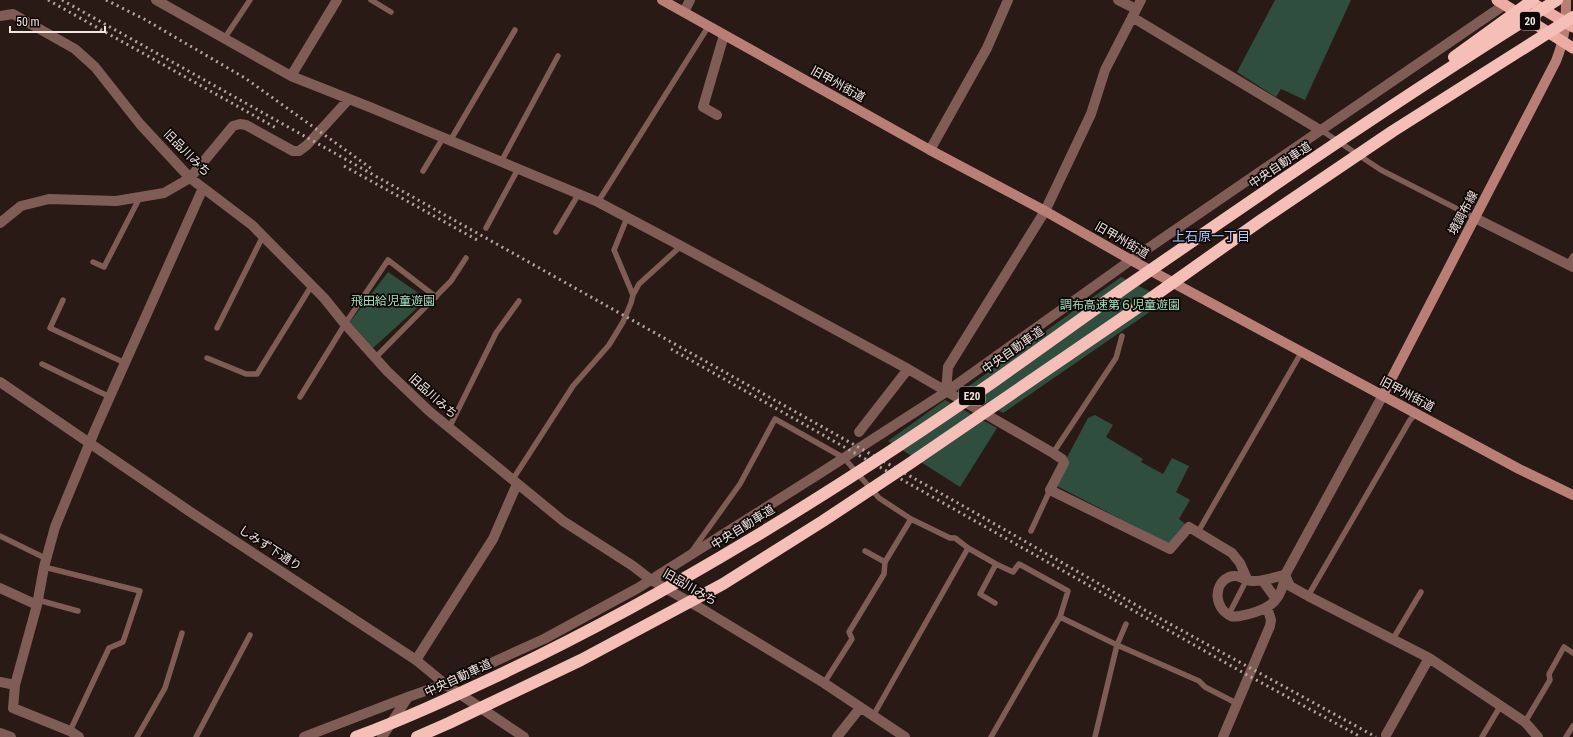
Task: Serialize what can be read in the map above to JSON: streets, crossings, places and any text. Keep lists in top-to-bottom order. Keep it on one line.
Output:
{"streets":{"highway":["20","中央自動車道","E20"],"main road":["旧甲州街道","境調布線"],"street":["旧品川みち","しみず下通り"]},"crossings":[["20","境調布線"],["20","E20"],["旧甲州街道","境調布線"],["境調布線","E20"]],"districts":["上石原一丁目"],"parks":["飛田給児童遊園","調布高速第６児童遊園"],"scale_bar":"50 m"}
